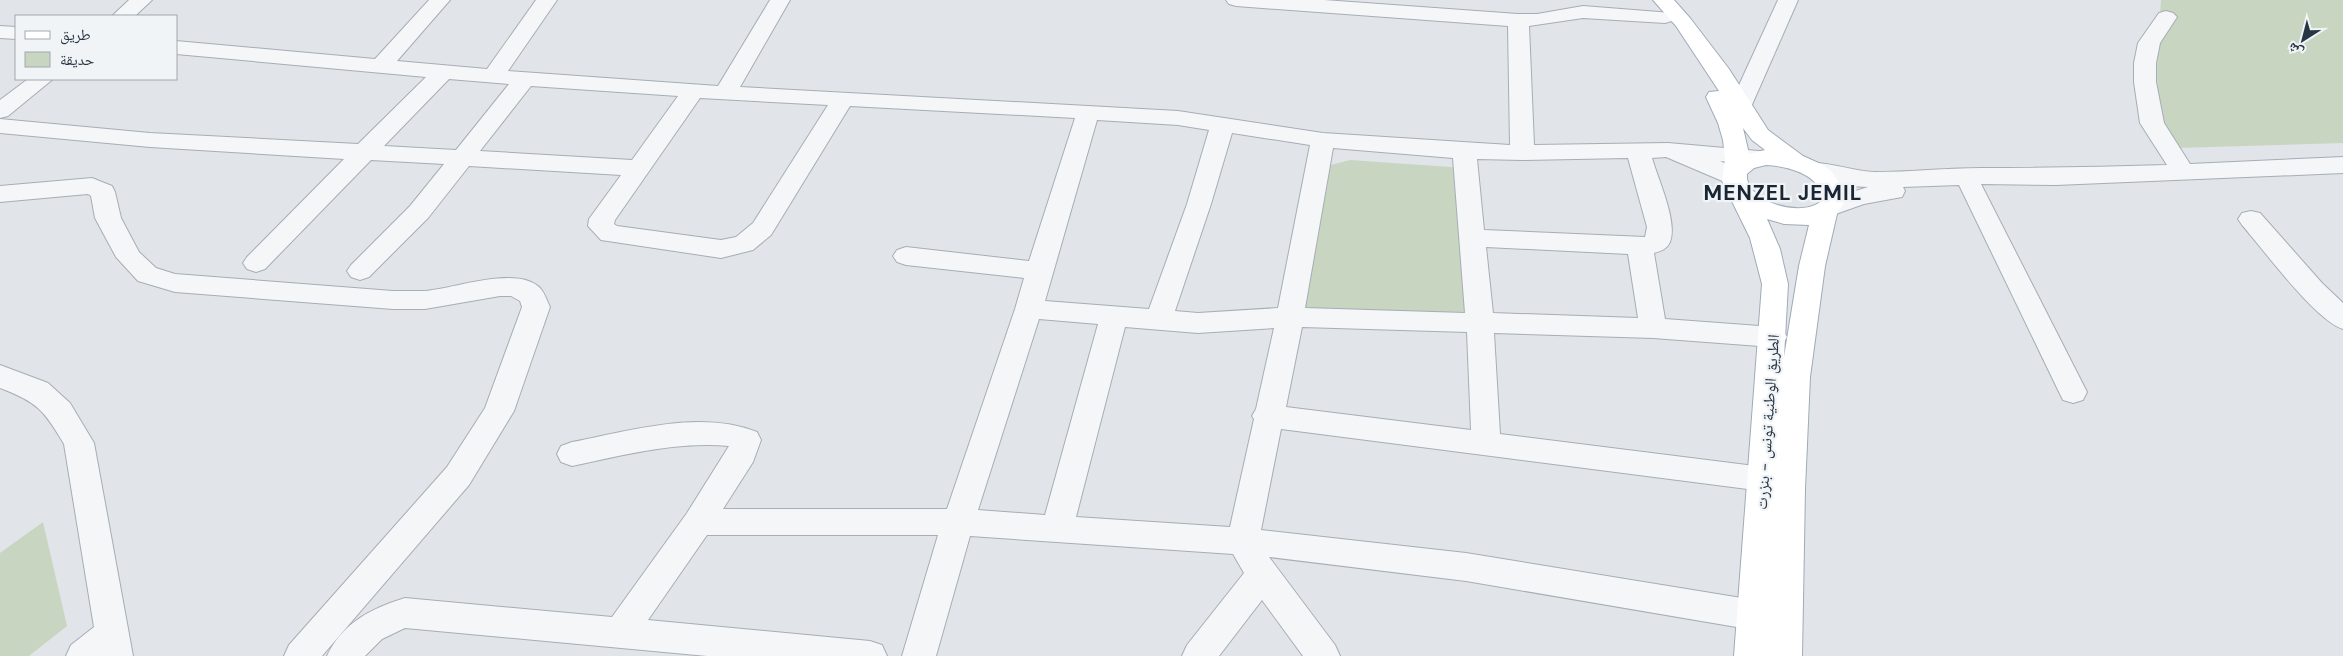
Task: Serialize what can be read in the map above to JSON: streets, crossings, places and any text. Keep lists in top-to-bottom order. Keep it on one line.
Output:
{"streets":{"main road":["الطريق الوطنية تونس - بنزرت"]},"districts":["MENZEL JEMIL"],"legend":["طريق","حديقة"],"north":"bottom left"}
